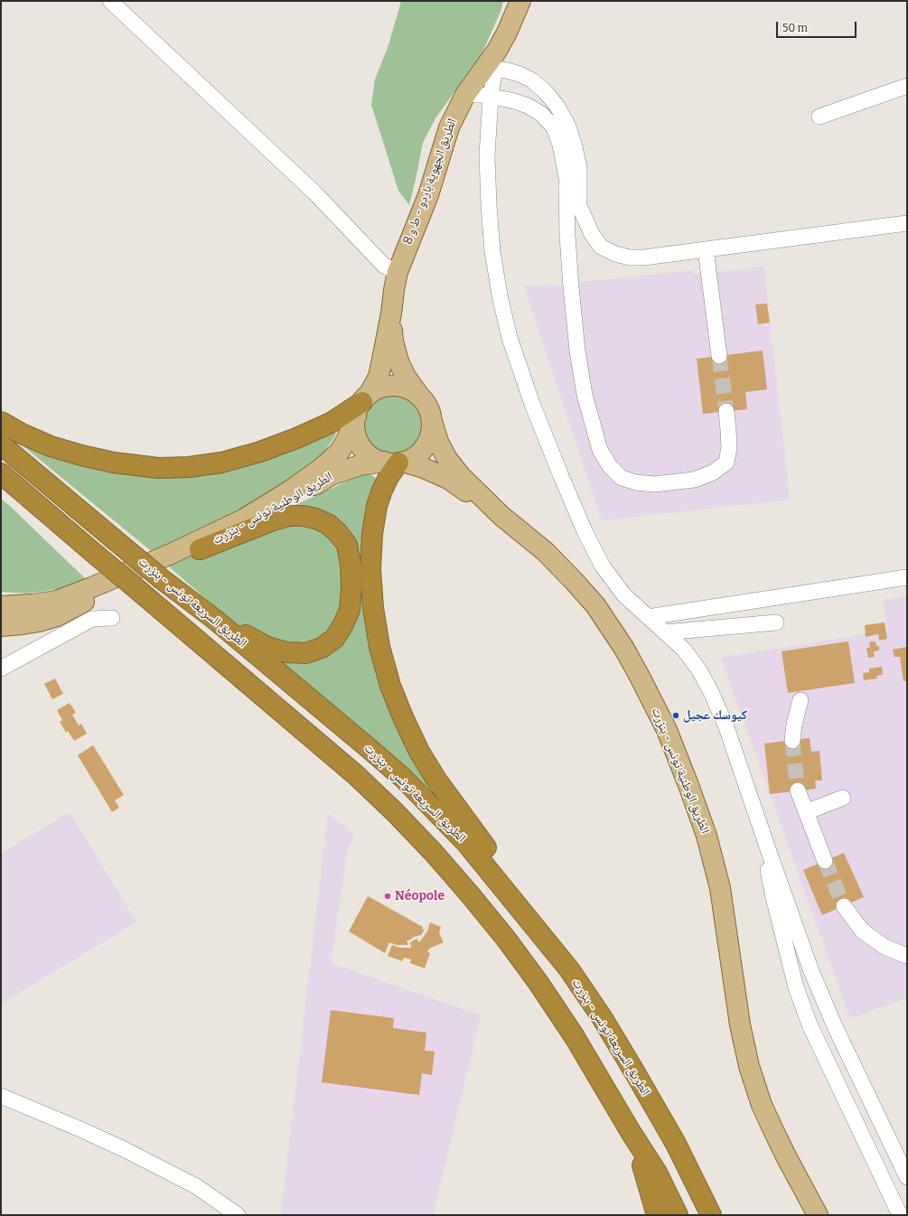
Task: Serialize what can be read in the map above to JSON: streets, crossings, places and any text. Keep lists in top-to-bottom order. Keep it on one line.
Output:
{"streets":{"highway":["الطريق السريعة تونس - بنزرت"],"main road":["الطريق الجهوية باردو - ط و 8","الطريق الوطنية تونس - بنزرت"]},"crossings":[["الطريق الجهوية باردو - ط و 8","الطريق الوطنية تونس - بنزرت"]],"places":["كيوسك عجيل","Néopole"],"scale_bar":"50 m"}
